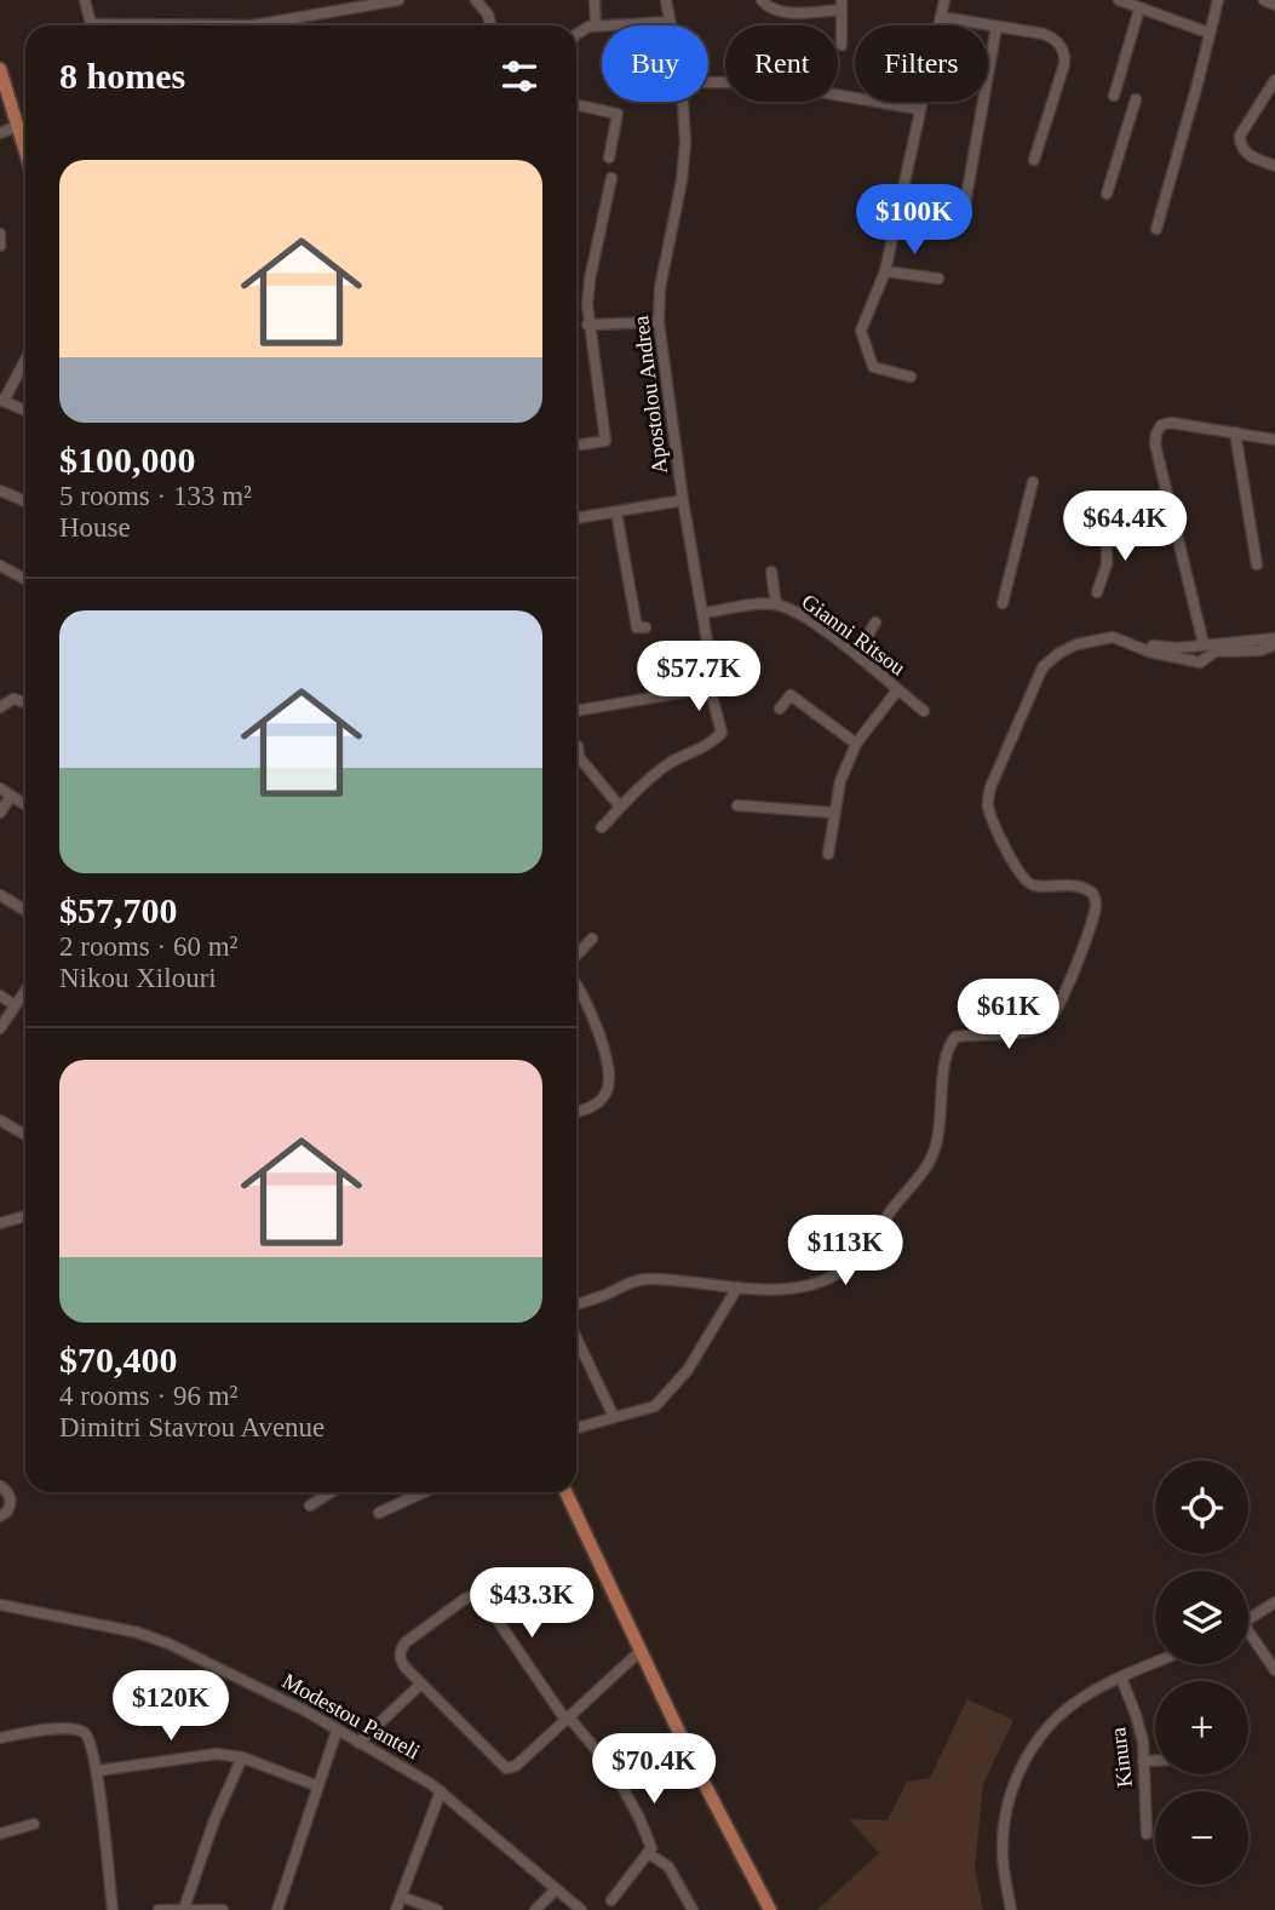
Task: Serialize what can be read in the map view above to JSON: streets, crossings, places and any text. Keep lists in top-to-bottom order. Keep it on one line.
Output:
{"streets":{"street":["Apostolou Andrea","Gianni Ritsou","Modestou Panteli","Kinura"]},"crossings":[["Apostolou Andrea","Gianni Ritsou"]],"page":{"chip":["Buy","Rent","Filters"],"heading":"8 homes","list":[{"name":"$100,000","note":"5 rooms · 133 m² · House"},{"name":"$57,700","note":"2 rooms · 60 m² · Nikou Xilouri"},{"name":"$70,400","note":"4 rooms · 96 m² · Dimitri Stavrou Avenue"}],"price":["$100K","$64.4K","$57.7K","$61K","$113K","$43.3K","$120K","$70.4K"],"map_buttons":["+","−"]}}
